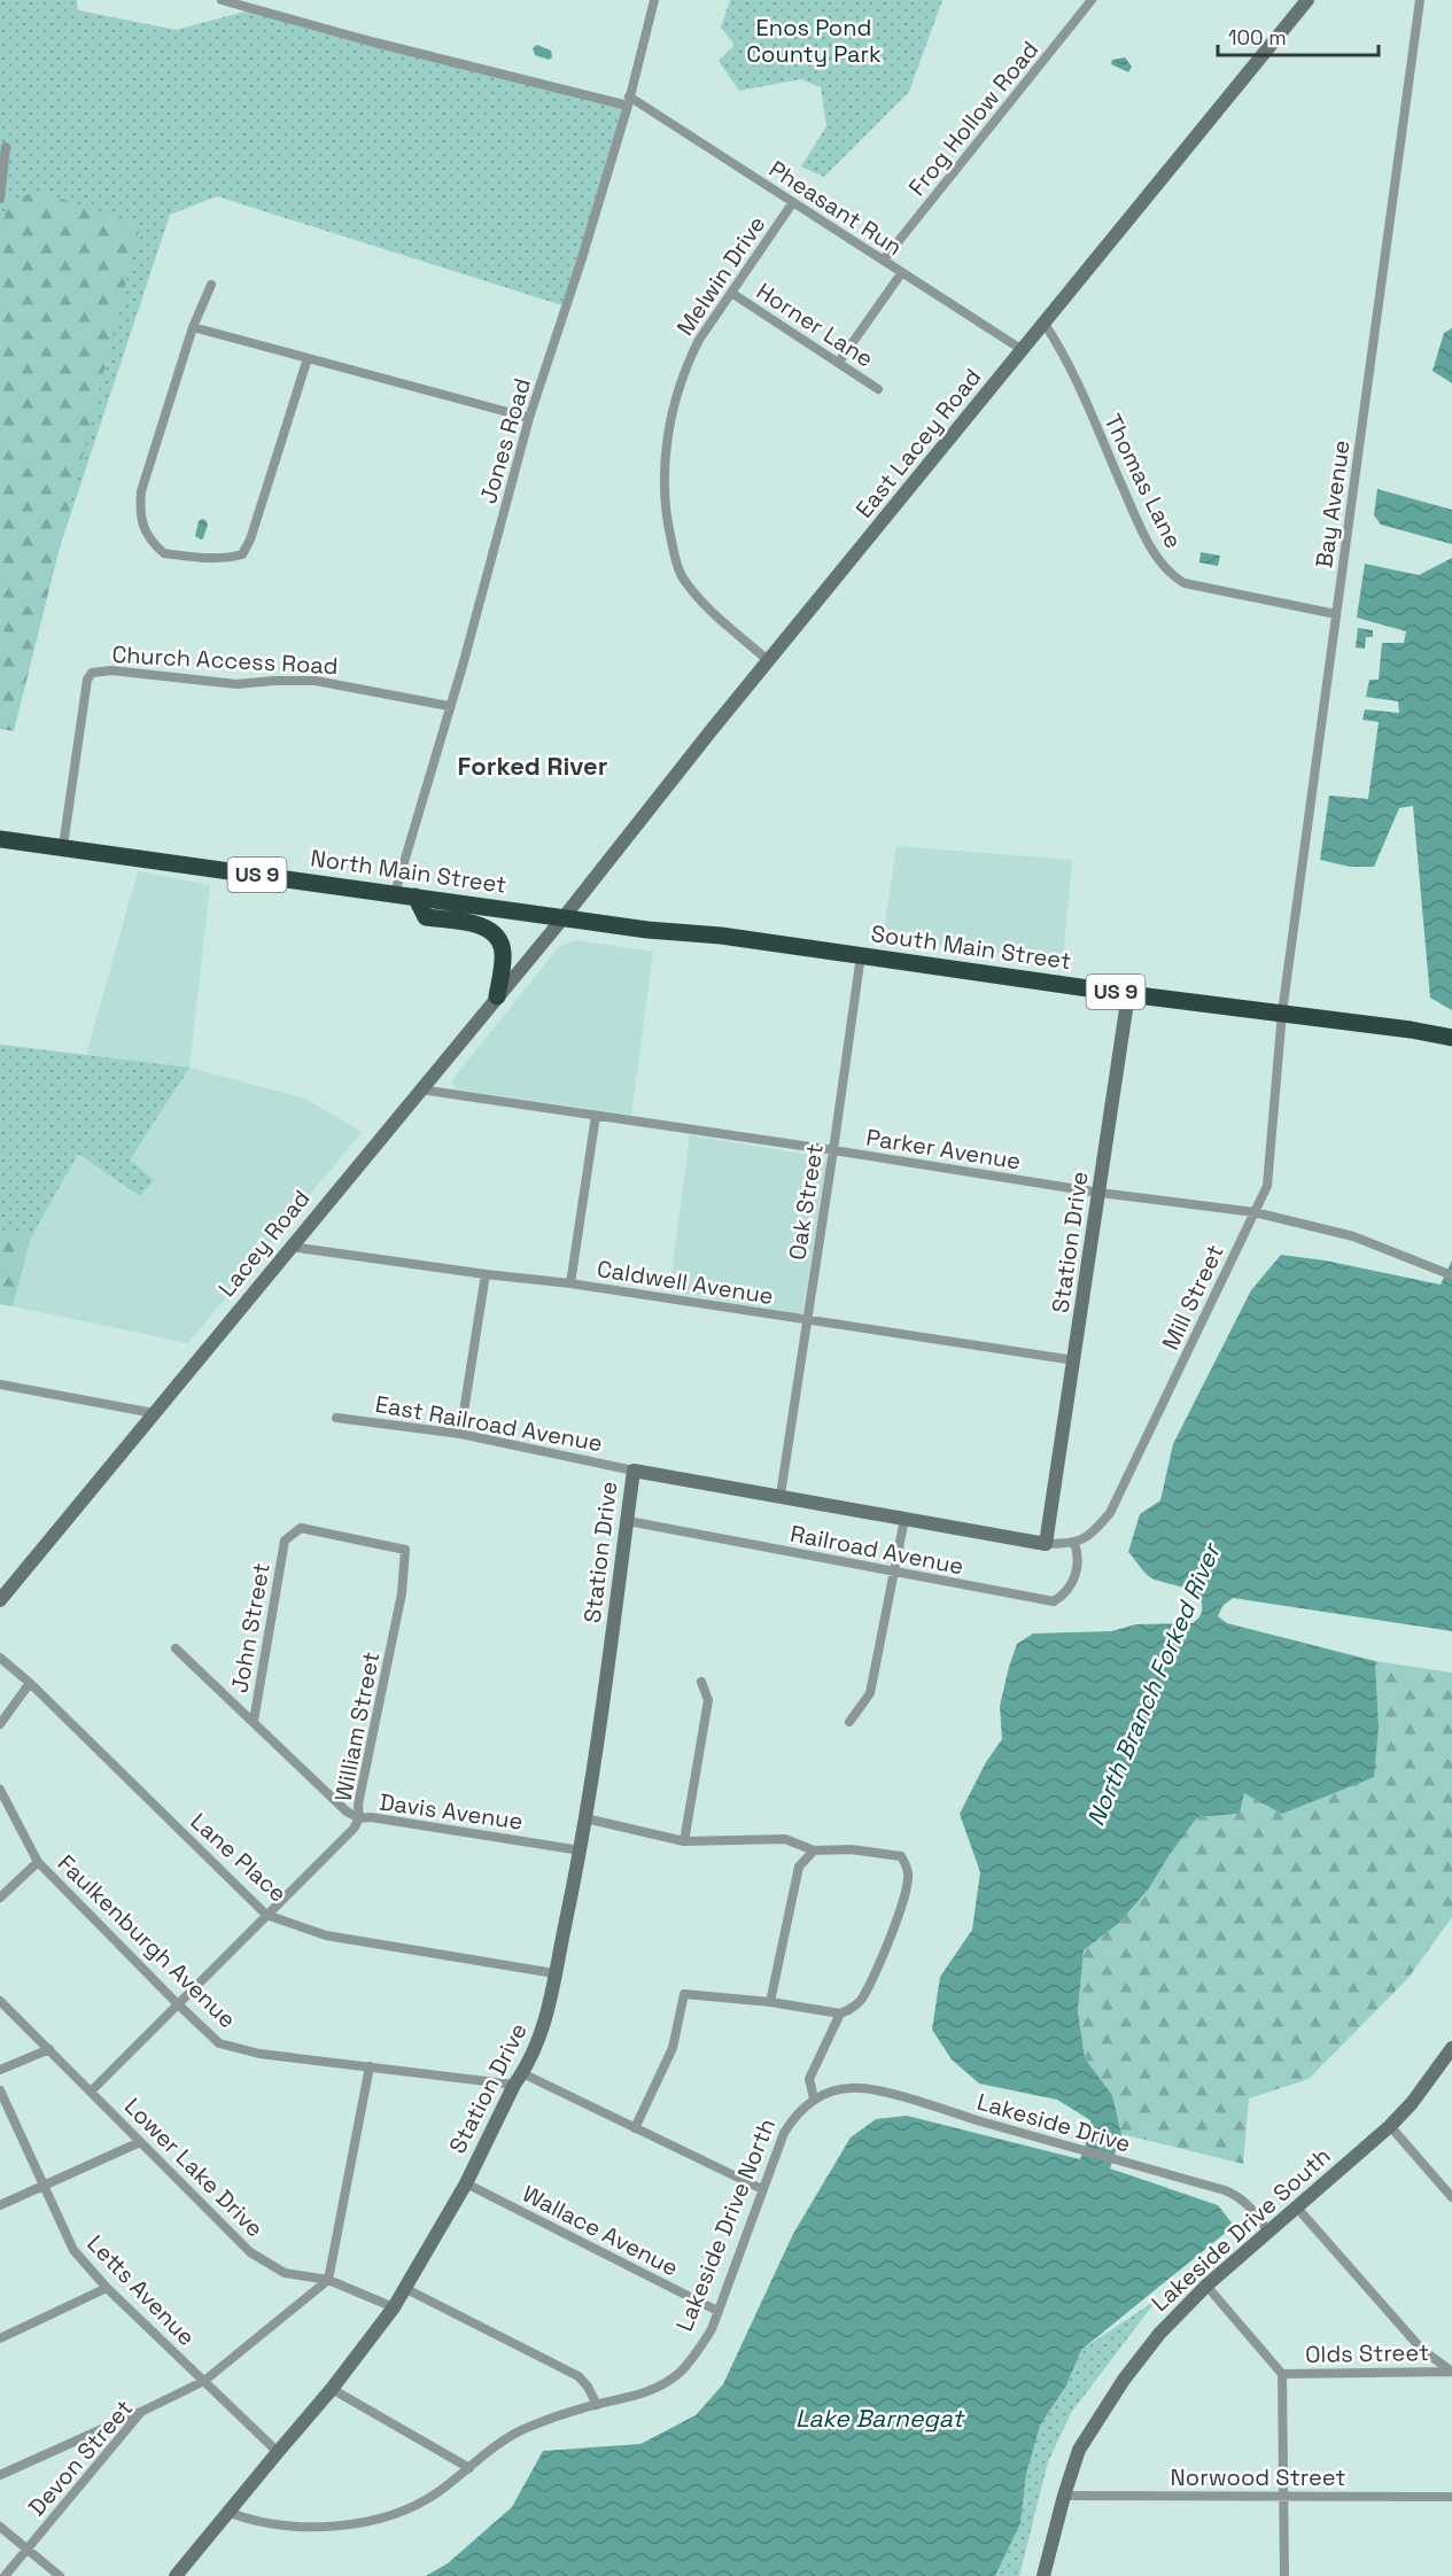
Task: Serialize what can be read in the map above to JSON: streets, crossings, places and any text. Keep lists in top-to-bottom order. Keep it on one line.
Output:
{"streets":{"highway":["North Main Street","US 9","South Main Street"],"street":["Frog Hollow Road","Pheasant Run","Melwin Drive","Horner Lane","Jones Road","East Lacey Road","Thomas Lane","Bay Avenue","Church Access Road","Parker Avenue","Oak Street","Station Drive","Lacey Road","Caldwell Avenue","Mill Street","East Railroad Avenue","Railroad Avenue","John Street","William Street","Davis Avenue","Lane Place","Faulkenburgh Avenue","Lakeside Drive","Lower Lake Drive","Lakeside Drive North","Lakeside Drive South","Wallace Avenue","Letts Avenue","Olds Street","Devon Street","Norwood Street"]},"crossings":[["Frog Hollow Road","Pheasant Run"],["Pheasant Run","Melwin Drive"],["Pheasant Run","Jones Road"],["Pheasant Run","East Lacey Road"],["Melwin Drive","Horner Lane"],["Melwin Drive","East Lacey Road"],["Jones Road","Church Access Road"],["Jones Road","North Main Street"],["East Lacey Road","Thomas Lane"],["East Lacey Road","North Main Street"],["East Lacey Road","South Main Street"],["East Lacey Road","Lacey Road"],["Thomas Lane","Bay Avenue"],["Bay Avenue","South Main Street"],["Bay Avenue","Mill Street"],["Church Access Road","North Main Street"],["North Main Street","South Main Street"],["North Main Street","Lacey Road"],["South Main Street","Oak Street"],["South Main Street","Station Drive"],["South Main Street","Lacey Road"],["South Main Street","Mill Street"],["Parker Avenue","Oak Street"],["Parker Avenue","Station Drive"],["Parker Avenue","Lacey Road"],["Parker Avenue","Mill Street"],["Oak Street","Station Drive"],["Oak Street","Caldwell Avenue"],["Station Drive","Caldwell Avenue"],["Station Drive","East Railroad Avenue"],["Station Drive","Railroad Avenue"],["Station Drive","Davis Avenue"],["Station Drive","Lane Place"],["Station Drive","Faulkenburgh Avenue"],["Station Drive","Lower Lake Drive"],["Station Drive","Lakeside Drive North"],["Station Drive","Wallace Avenue"],["Station Drive","Letts Avenue"],["Lacey Road","Caldwell Avenue"],["Mill Street","Railroad Avenue"],["John Street","William Street"],["John Street","Davis Avenue"],["William Street","Davis Avenue"],["William Street","Lane Place"],["William Street","Faulkenburgh Avenue"],["William Street","Lower Lake Drive"],["Faulkenburgh Avenue","Lakeside Drive North"],["Lakeside Drive","Lakeside Drive North"],["Lakeside Drive","Lakeside Drive South"],["Lower Lake Drive","Devon Street"],["Lakeside Drive North","Wallace Avenue"],["Lakeside Drive South","Norwood Street"],["Letts Avenue","Devon Street"]],"districts":["Forked River"],"water":["North Branch Forked River","Lake Barnegat"],"parks":["Enos Pond County Park"],"scale_bar":"100 m"}
